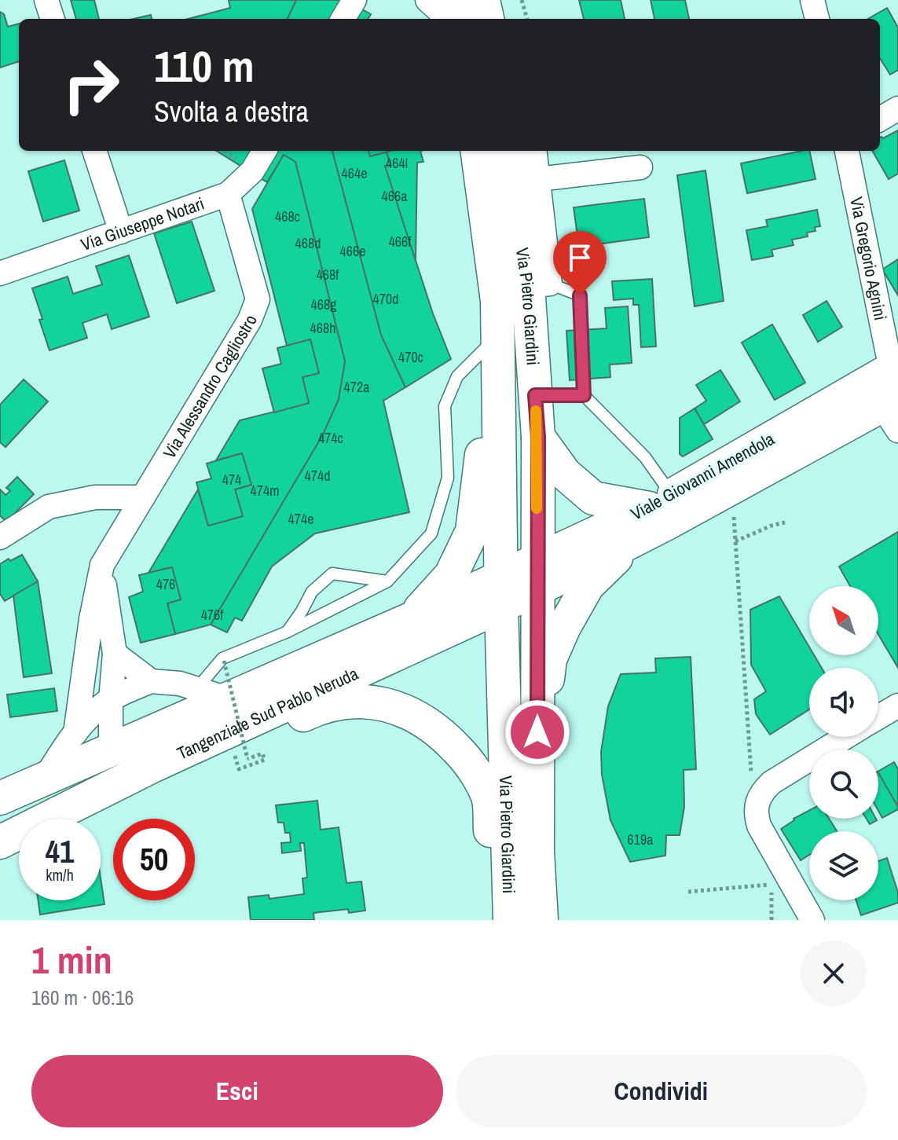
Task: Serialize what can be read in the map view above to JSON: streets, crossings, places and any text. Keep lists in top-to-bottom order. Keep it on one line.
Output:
{"streets":{"main road":["Via Pietro Giardini","Viale Giovanni Amendola","Tangenziale Sud Pablo Neruda"],"street":["Via Giuseppe Notari","Via Gregorio Agnini","Via Alessandro Cagliostro"]},"crossings":[["Via Giuseppe Notari","Via Alessandro Cagliostro"],["Via Gregorio Agnini","Viale Giovanni Amendola"],["Via Pietro Giardini","Viale Giovanni Amendola"],["Via Pietro Giardini","Tangenziale Sud Pablo Neruda"],["Via Alessandro Cagliostro","Tangenziale Sud Pablo Neruda"],["Viale Giovanni Amendola","Tangenziale Sud Pablo Neruda"]],"house_numbers":["464l","464e","466a","468c","466f","468d","466e","468f","470d","468g","468h","470c","472a","474c","474d","474","474m","474e","476","476f","619a"],"north":"top left","page":{"turn":["110 m","Svolta a destra"],"speed":"41 km/h","limit":"50","heading":["1 min","160 m · 06:16"],"buttons":["Esci","Condividi"]}}
